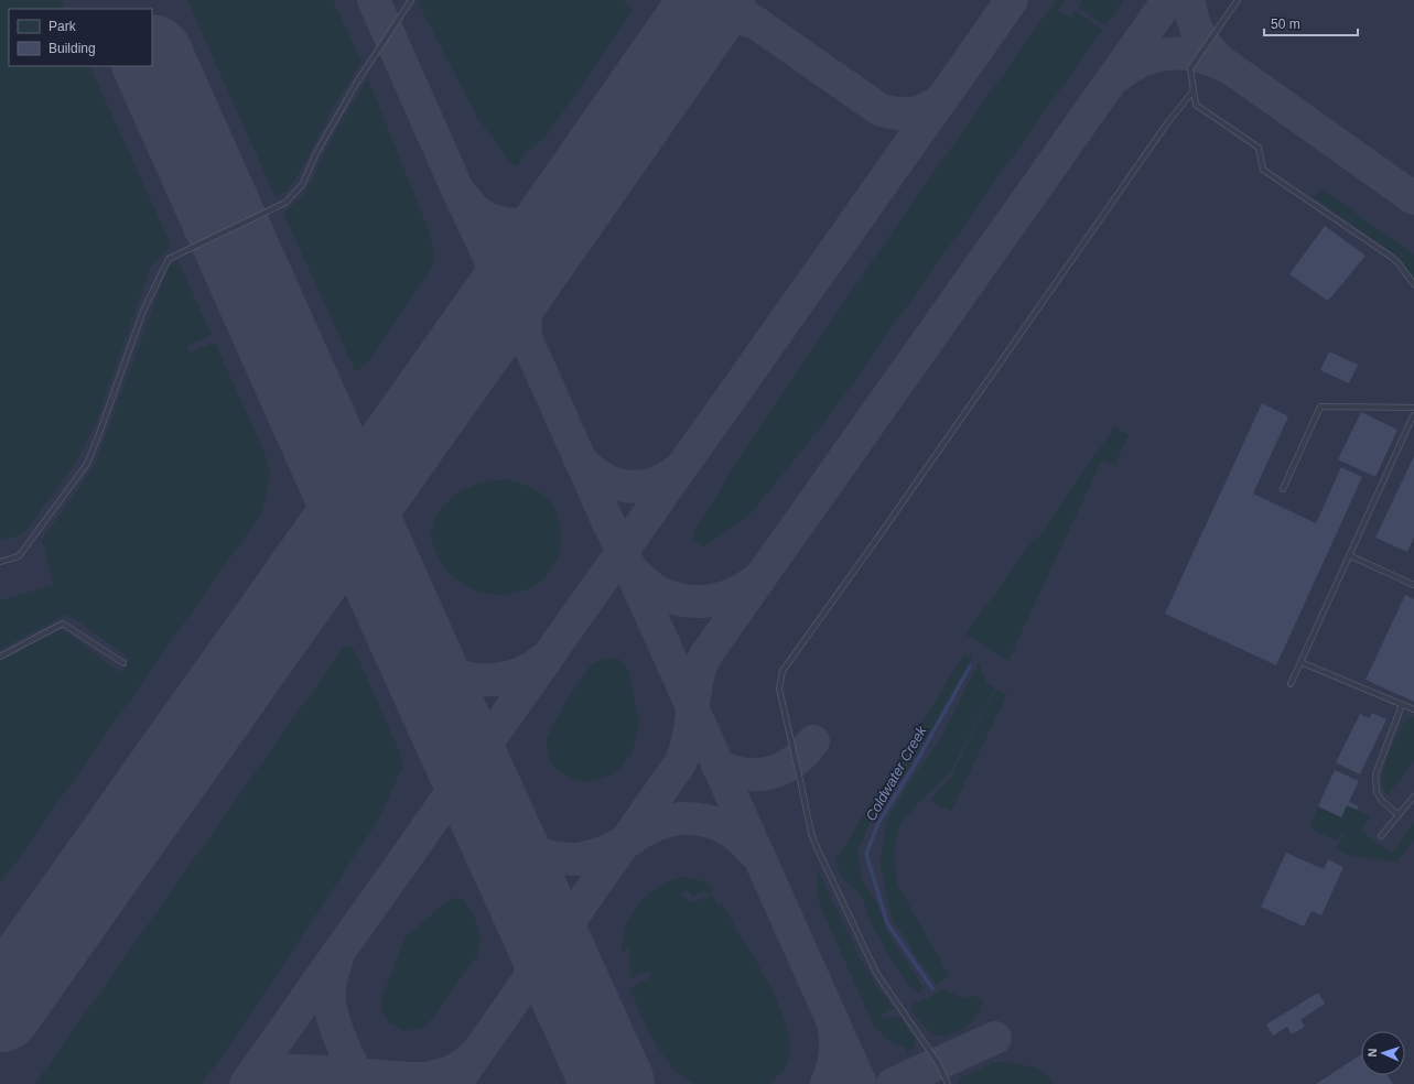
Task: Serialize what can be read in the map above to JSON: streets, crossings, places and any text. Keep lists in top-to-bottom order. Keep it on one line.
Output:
{"water":["Coldwater Creek"],"legend":["Park","Building"],"scale_bar":"50 m","north":"left"}
